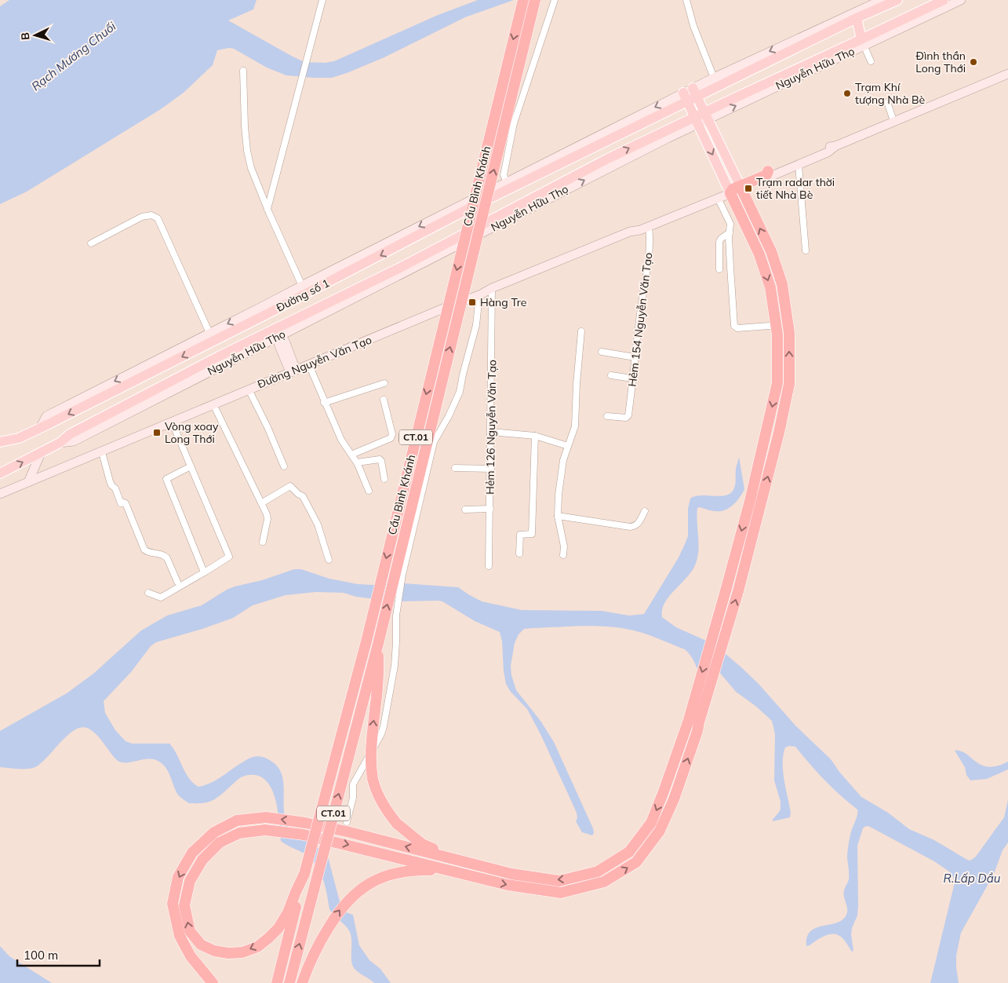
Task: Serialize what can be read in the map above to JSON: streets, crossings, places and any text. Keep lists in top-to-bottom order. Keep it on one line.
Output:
{"streets":{"highway":["Cầu Bình Khánh","CT.01"],"main road":["Nguyễn Hữu Thọ","Đường số 1","Đường Nguyễn Văn Tạo"],"street":["Hẻm 154 Nguyễn Văn Tạo","Hẻm 126 Nguyễn Văn Tạo"]},"crossings":[["Cầu Bình Khánh","CT.01"],["Hẻm 154 Nguyễn Văn Tạo","Đường Nguyễn Văn Tạo"],["Đường Nguyễn Văn Tạo","Hẻm 126 Nguyễn Văn Tạo"]],"water":["Rạch Mương Chuối","R.Lấp Dầu"],"places":{"other":["Đình thần Long Thới","Trạm Khí tượng Nhà Bè"],"transit":["Trạm radar thời tiết Nhà Bè","Hàng Tre","Vòng xoay Long Thới"]},"scale_bar":"100 m","north":"left"}
